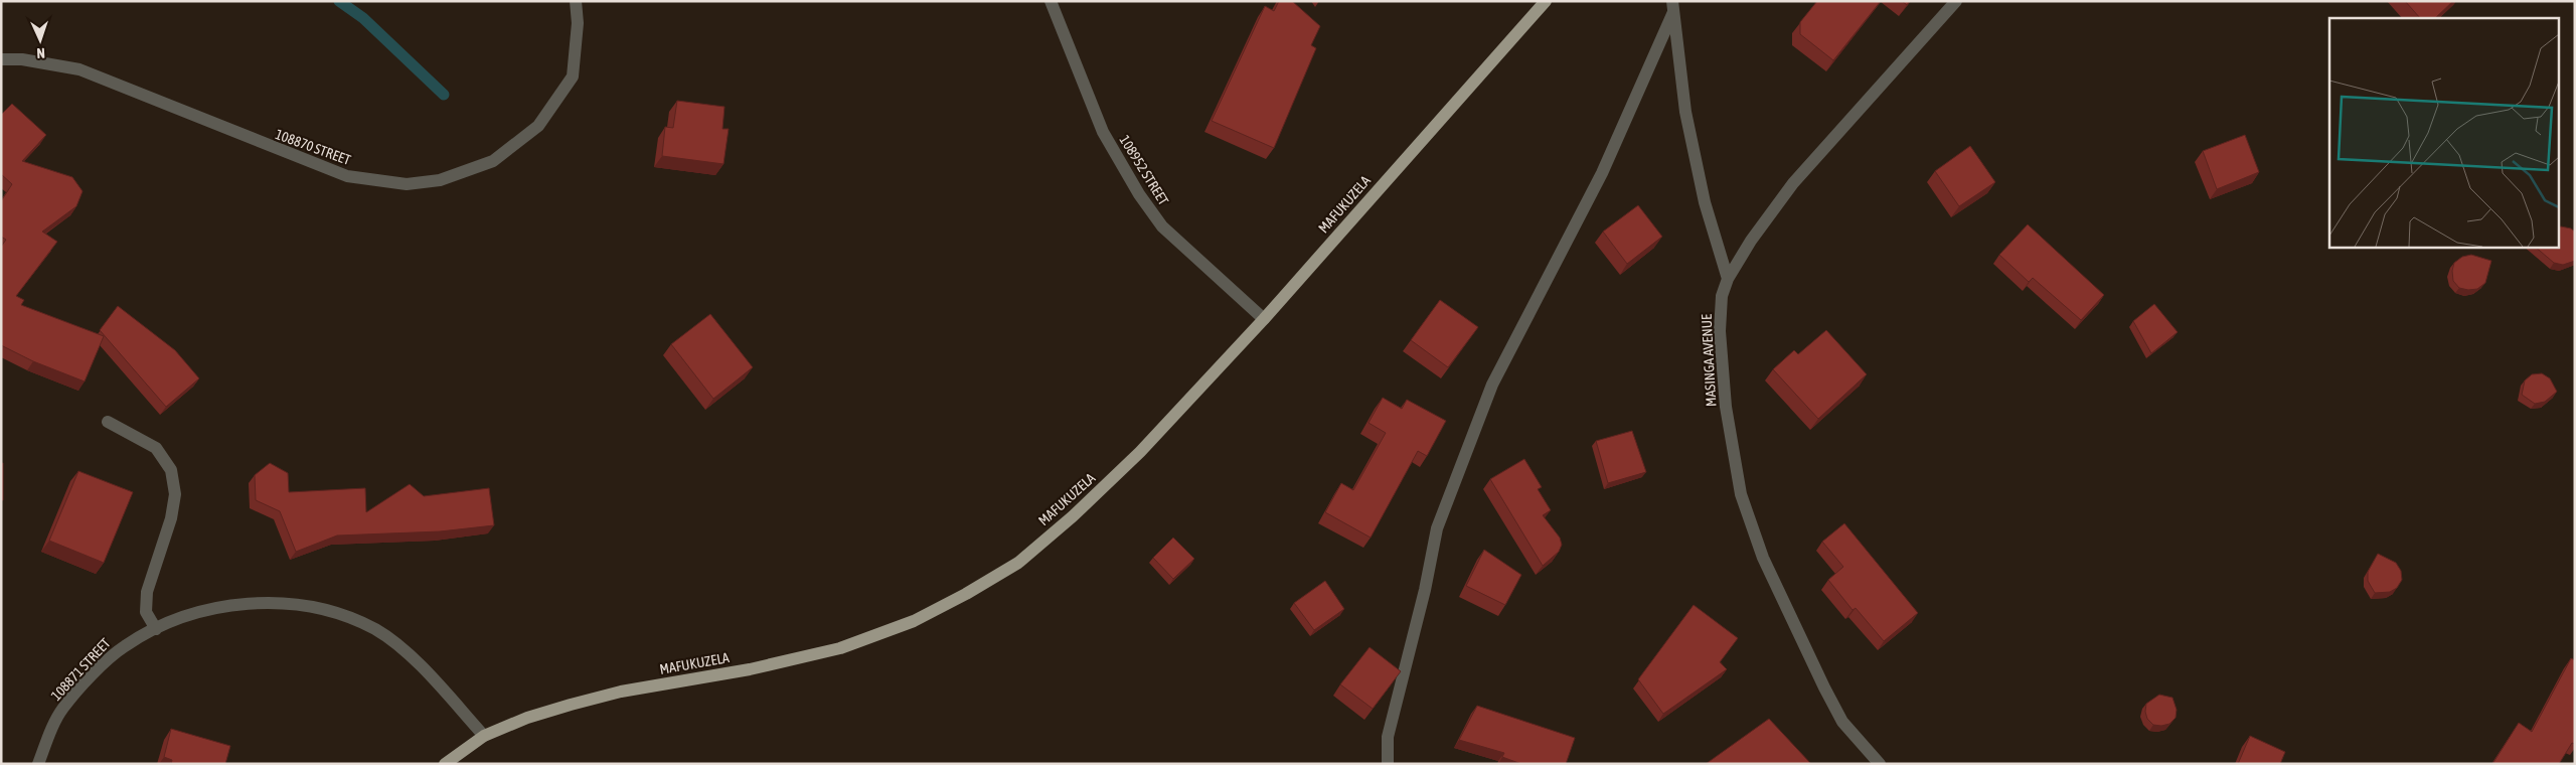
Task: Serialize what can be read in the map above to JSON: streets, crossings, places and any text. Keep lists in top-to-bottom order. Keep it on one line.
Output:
{"streets":{"main road":["MAFUKUZELA"],"street":["108870 STREET","108952 STREET","MASINGA AVENUE","108871 STREET"]},"crossings":[["108952 STREET","MAFUKUZELA"],["MAFUKUZELA","108871 STREET"]],"north":"bottom"}
